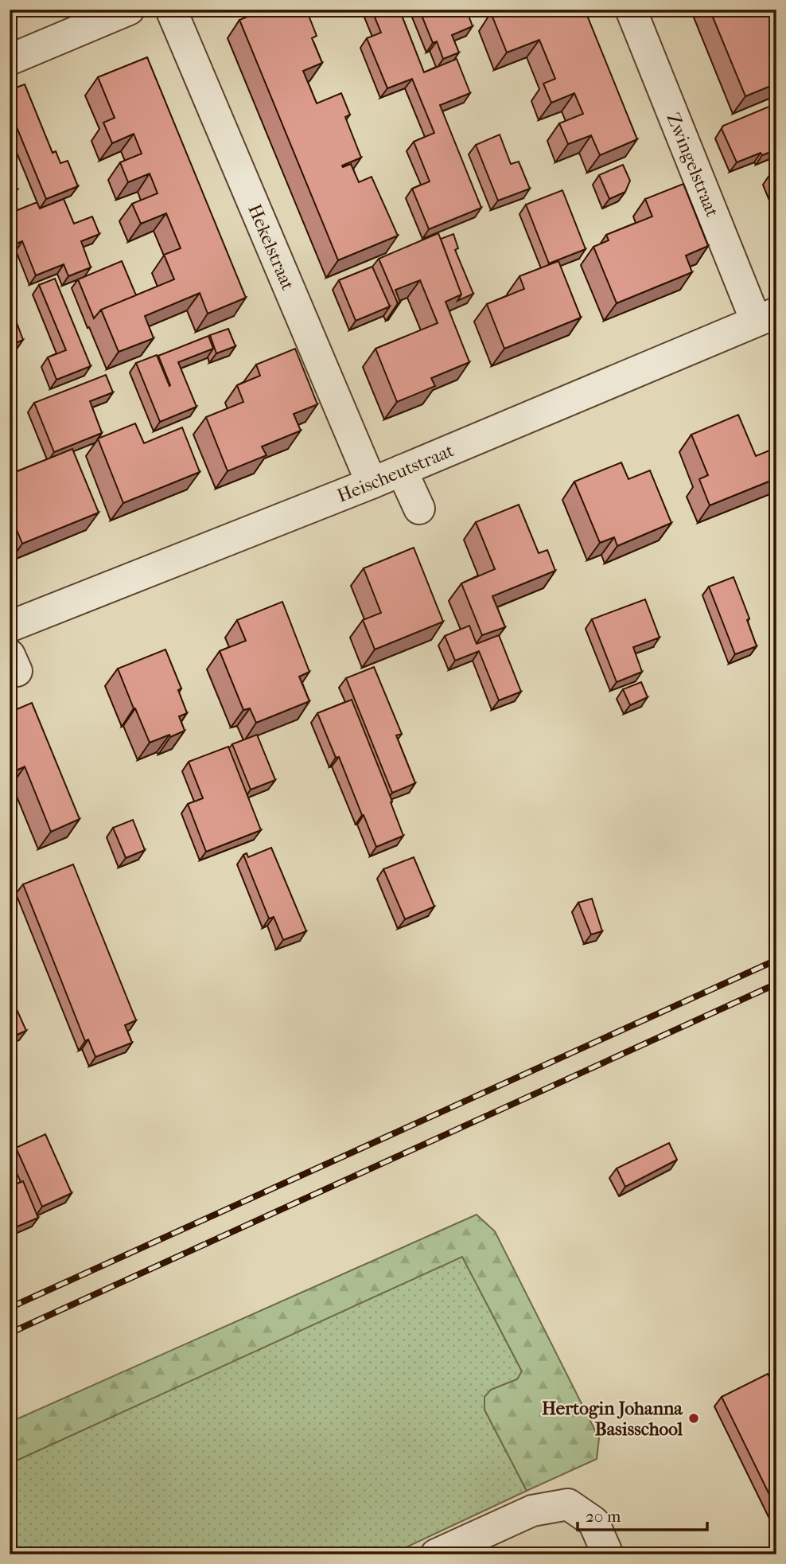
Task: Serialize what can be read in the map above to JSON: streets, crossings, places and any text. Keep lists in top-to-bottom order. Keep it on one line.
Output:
{"streets":{"street":["Zwingelstraat","Hekelstraat","Heischeutstraat"]},"crossings":[["Zwingelstraat","Heischeutstraat"],["Hekelstraat","Heischeutstraat"]],"places":["Hertogin Johanna Basisschool"],"scale_bar":"20 m"}
